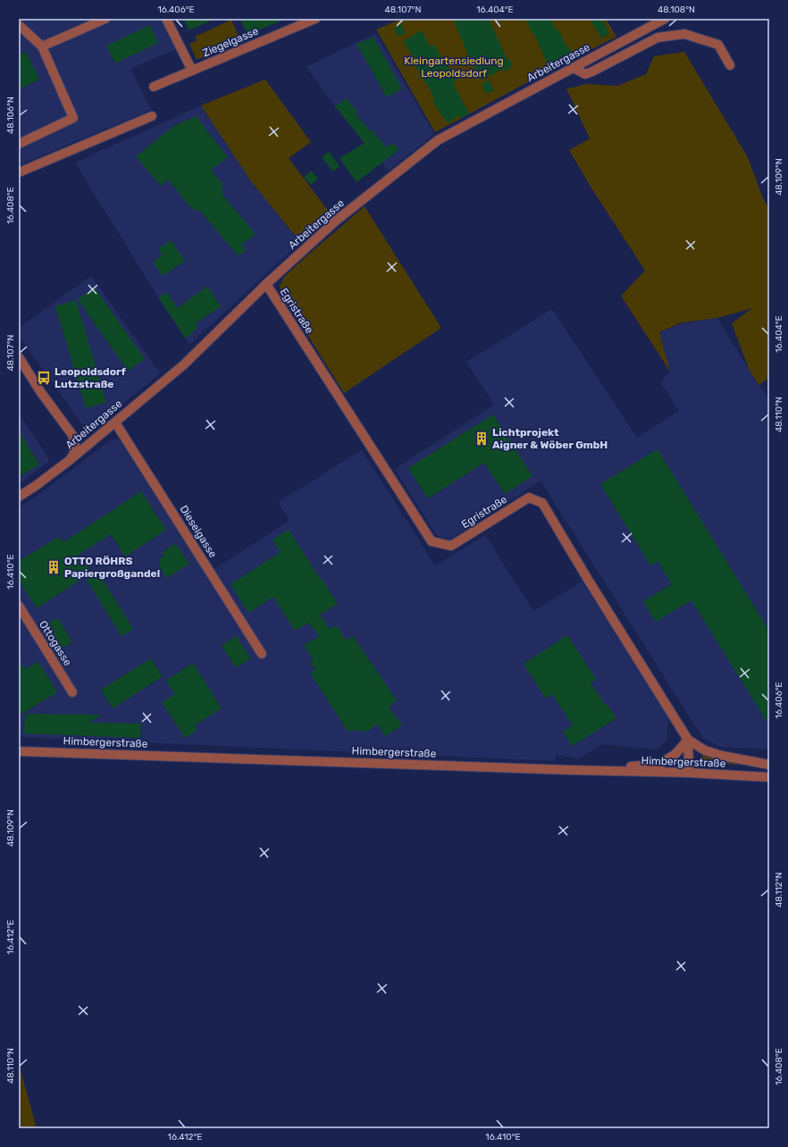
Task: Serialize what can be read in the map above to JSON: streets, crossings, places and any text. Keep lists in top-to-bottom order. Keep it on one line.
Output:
{"streets":{"street":["Ziegelgasse","Arbeitergasse","Egristraße","Dieselgasse","Ottogasse","Himbergerstraße"]},"crossings":[["Arbeitergasse","Egristraße"],["Arbeitergasse","Dieselgasse"]],"parks":["Kleingartensiedlung Leopoldsdorf"],"places":{"bus stop":["Leopoldsdorf Lutzstraße"],"building":["Lichtprojekt Aigner & Wöber GmbH","OTTO RÖHRS Papiergroßgandel"]},"coordinates":["16.406°E","48.107°N","16.404°E","48.108°N","48.106°N","48.109°N","16.408°E","48.110°N","16.410°E","48.112°N","16.412°E"]}
